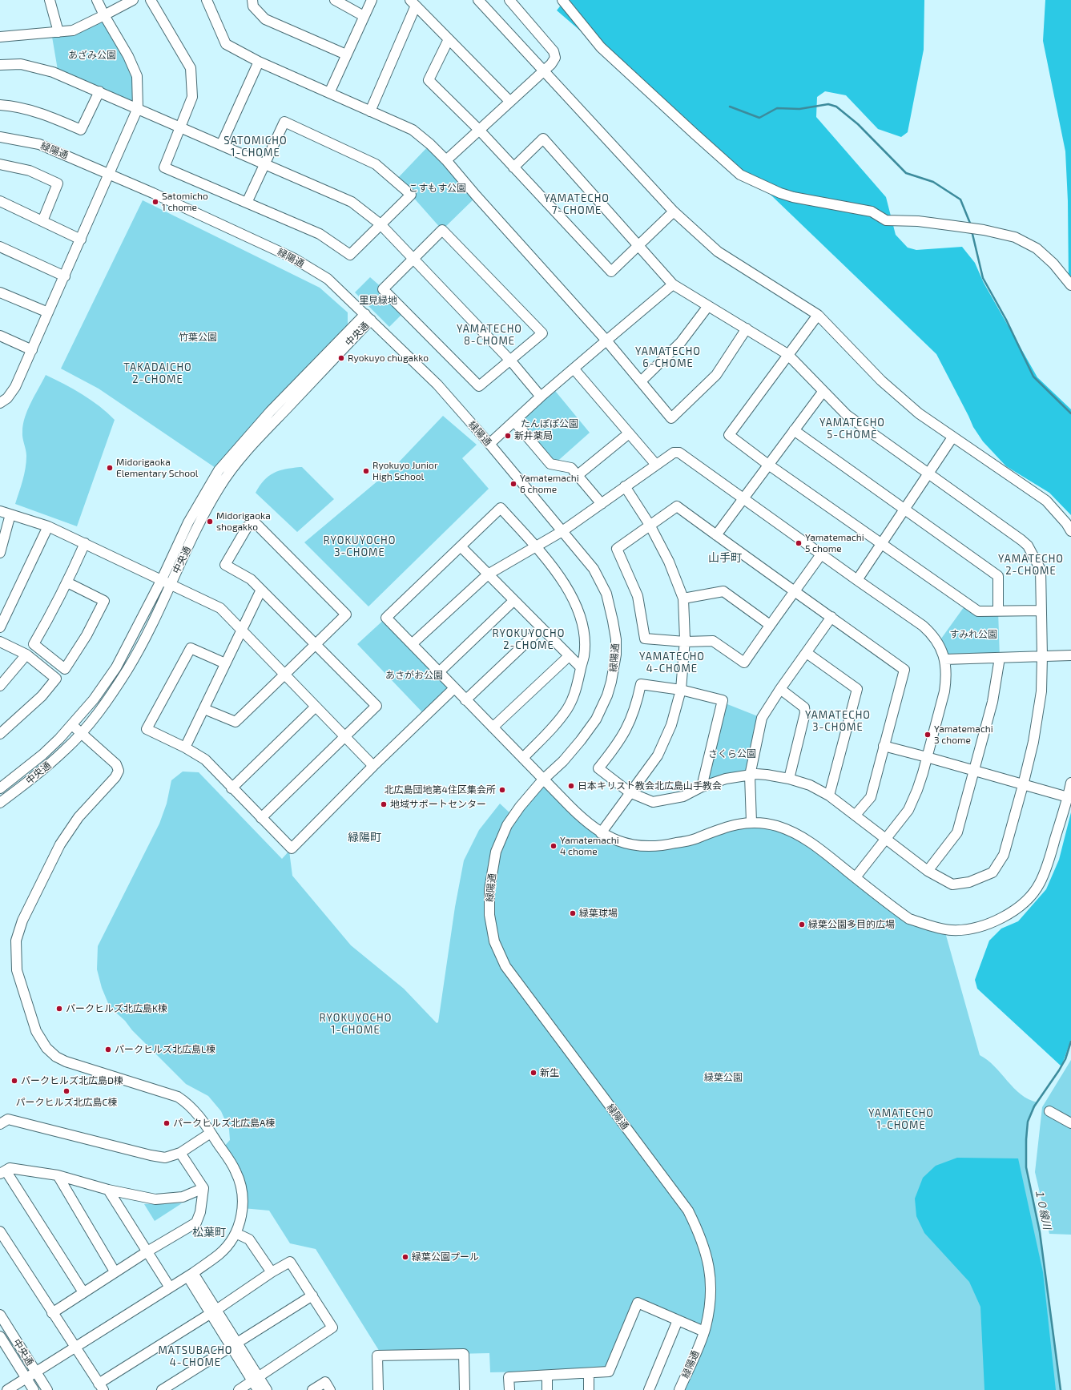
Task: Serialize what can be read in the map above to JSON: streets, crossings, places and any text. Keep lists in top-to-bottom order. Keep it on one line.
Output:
{"streets":{"street":["緑陽通","中央通"]},"crossings":[["緑陽通","中央通"]],"districts":["SATOMICHO 1-CHOME","YAMATECHO 7-CHOME","YAMATECHO 8-CHOME","YAMATECHO 6-CHOME","TAKADAICHO 2-CHOME","YAMATECHO 5-CHOME","RYOKUYOCHO 3-CHOME","山手町","YAMATECHO 2-CHOME","RYOKUYOCHO 2-CHOME","YAMATECHO 4-CHOME","YAMATECHO 3-CHOME","緑陽町","RYOKUYOCHO 1-CHOME","YAMATECHO 1-CHOME","松葉町","MATSUBACHO 4-CHOME"],"water":["１０線川"],"parks":["あざみ公園","こすもす公園","里見緑地","竹葉公園","たんぽぽ公園","すみれ公園","あさがお公園","さくら公園","緑葉公園"],"places":["Satomicho 1 chome","Ryokuyo chugakko","新井薬局","Midorigaoka Elementary School","Ryokuyo Junior High School","Yamatemachi 6 chome","Midorigaoka shogakko","Yamatemachi 5 chome","Yamatemachi 3 chome","日本キリスト教会北広島山手教会","北広島団地第4住区集会所","地域サポートセンター","Yamatemachi 4 chome","緑葉球場","緑葉公園多目的広場","パークヒルズ北広島K棟","パークヒルズ北広島L棟","新生","パークヒルズ北広島D棟","パークヒルズ北広島C棟","パークヒルズ北広島A棟","緑葉公園プール"]}
